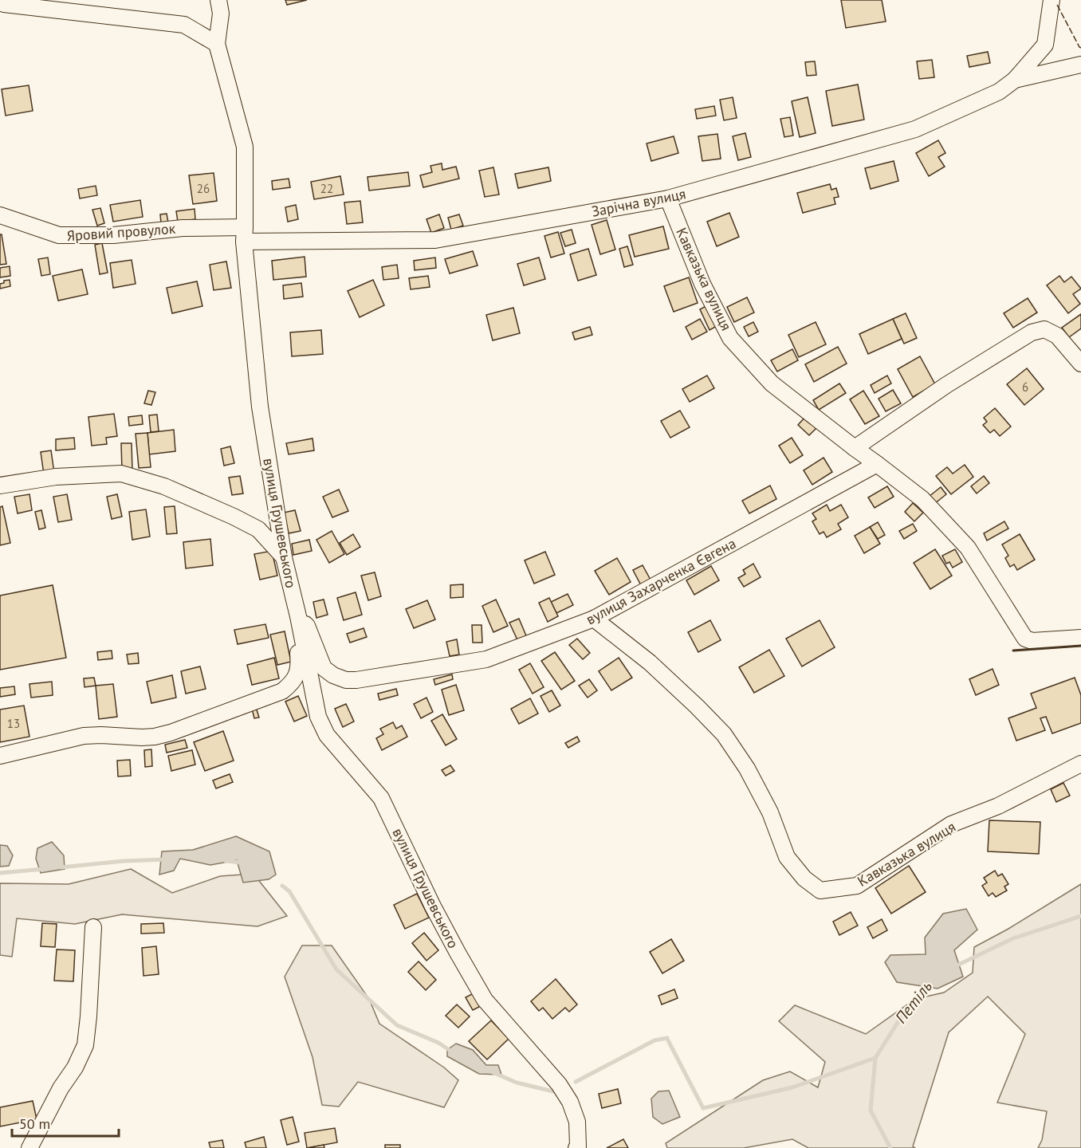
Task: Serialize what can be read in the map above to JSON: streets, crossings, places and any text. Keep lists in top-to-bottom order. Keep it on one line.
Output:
{"streets":{"street":["Зарічна вулиця","Яровий провулок","Кавказька вулиця","вулиця Грушевського","вулиця Захарченка Євгена"]},"crossings":[["Зарічна вулиця","Яровий провулок"],["Зарічна вулиця","Кавказька вулиця"],["Зарічна вулиця","вулиця Грушевського"],["Яровий провулок","вулиця Грушевського"],["Кавказька вулиця","вулиця Захарченка Євгена"],["вулиця Грушевського","вулиця Захарченка Євгена"]],"water":["Петіль"],"house_numbers":["26","22","6","13"],"scale_bar":"50 m"}
